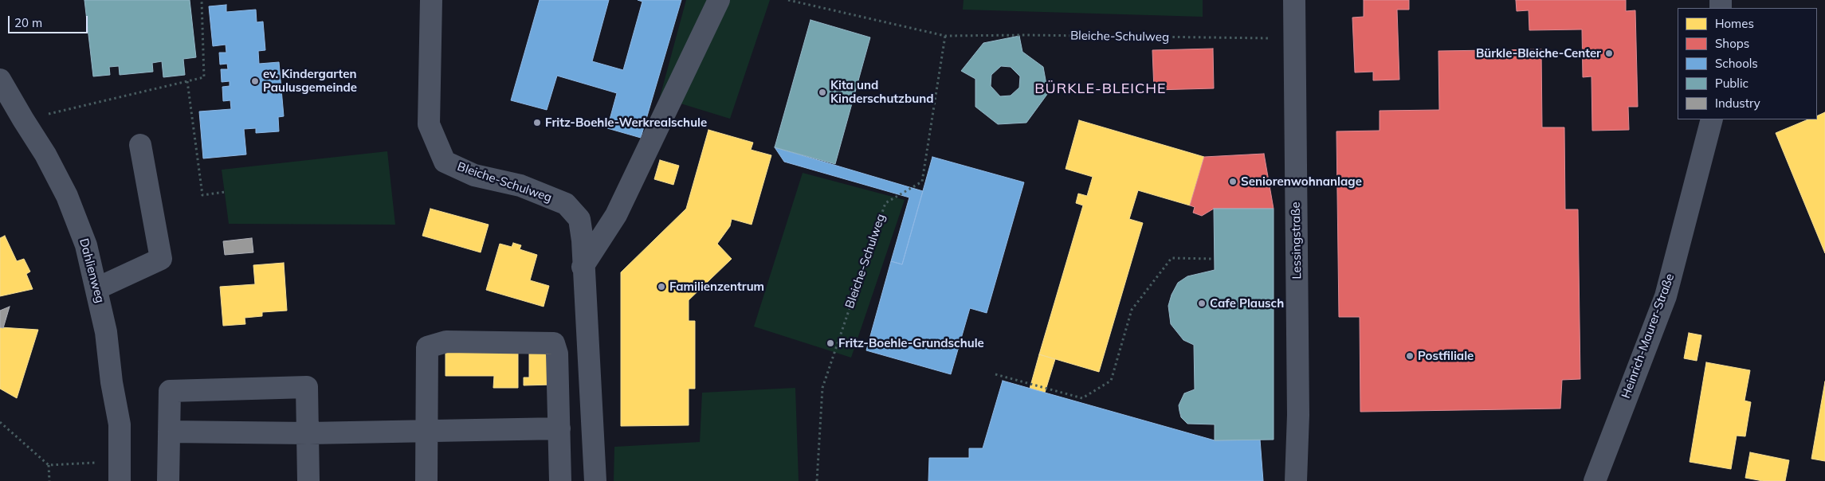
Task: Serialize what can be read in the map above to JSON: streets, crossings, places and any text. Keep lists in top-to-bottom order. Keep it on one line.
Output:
{"streets":{"street":["Bleiche-Schulweg","Lessingstraße","Dahlienweg","Heinrich-Maurer-Straße"]},"crossings":[["Bleiche-Schulweg","Lessingstraße"]],"districts":["BÜRKLE-BLEICHE"],"places":["Bürkle-Bleiche-Center","ev. Kindergarten Paulusgemeinde","Kita und Kinderschutzbund","Fritz-Boehle-Werkrealschule","Seniorenwohnanlage","Familienzentrum","Cafe Plausch","Fritz-Boehle-Grundschule","Postfiliale"],"legend":["Homes","Shops","Schools","Public","Industry"],"scale_bar":"20 m"}
